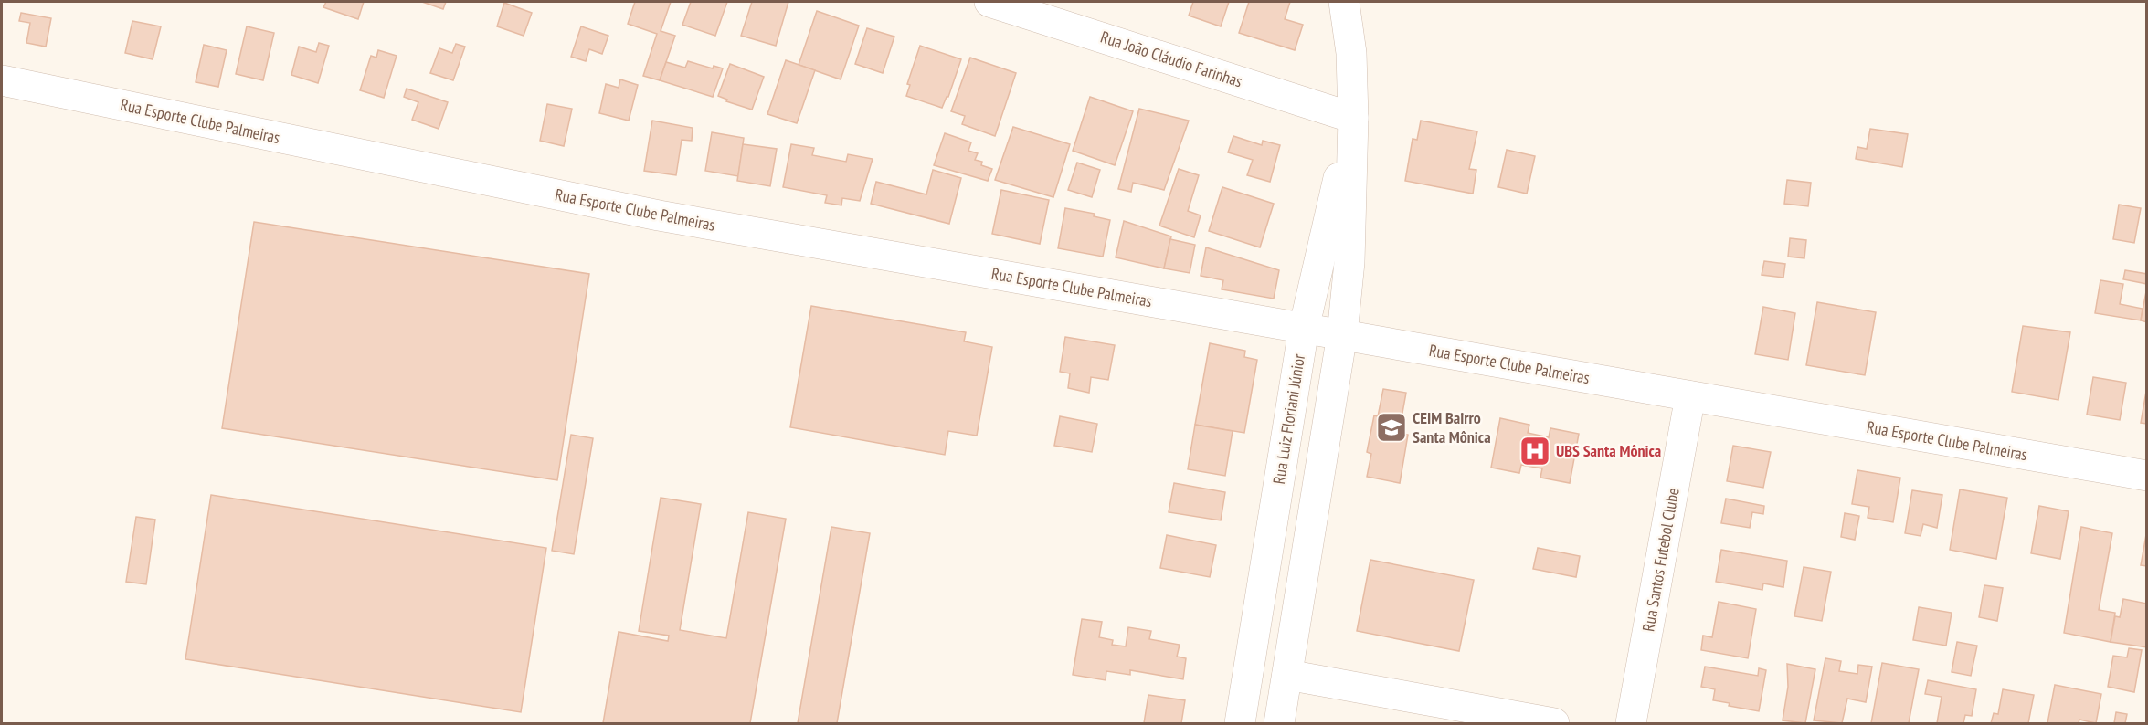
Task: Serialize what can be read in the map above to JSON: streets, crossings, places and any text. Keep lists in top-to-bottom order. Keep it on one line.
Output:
{"streets":{"street":["Rua João Cláudio Farinhas","Rua Esporte Clube Palmeiras","Rua Luiz Floriani Júnior","Rua Santos Futebol Clube"]},"crossings":[["Rua João Cláudio Farinhas","Rua Luiz Floriani Júnior"],["Rua Esporte Clube Palmeiras","Rua Luiz Floriani Júnior"],["Rua Esporte Clube Palmeiras","Rua Santos Futebol Clube"]],"places":{"school or university":["CEIM Bairro Santa Mônica"],"hospital":["UBS Santa Mônica"]}}
